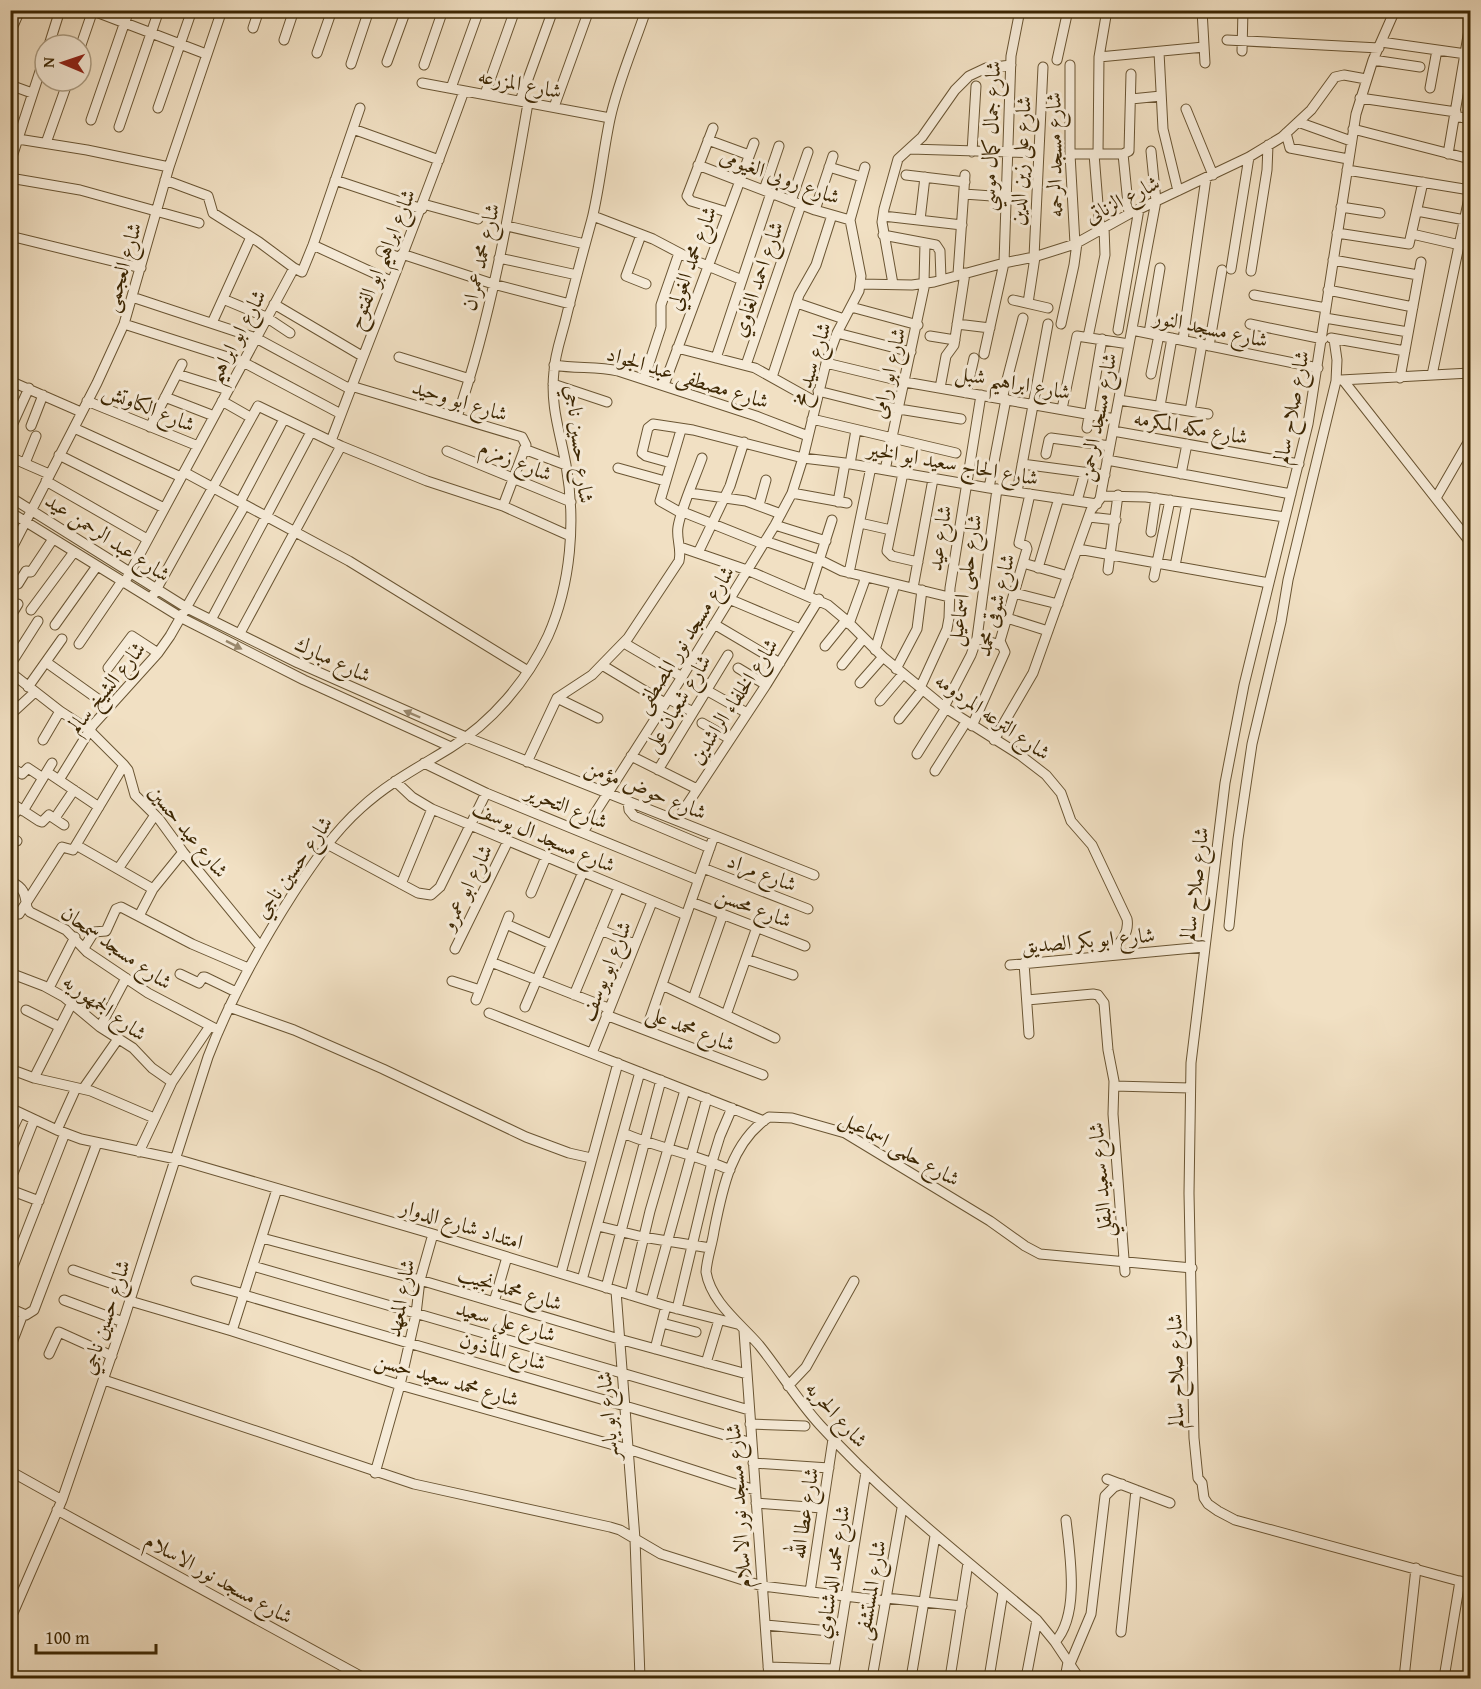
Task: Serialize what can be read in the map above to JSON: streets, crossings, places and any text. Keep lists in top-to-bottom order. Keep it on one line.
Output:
{"streets":{"street":["شارع المزرعه","شارع جمال كمال موسي","شارع مسجد الرحمه","شارع على زين الدين","شارع روبى الغيومى","شارع الزناتى","شارع محمد عمران","شارع محمد الغولي","شارع ابراهيم ابو الفتوح","شارع العجمى","شارع احمد الغاوي","شارع مسجد النور","شارع ابو ابراهيم","شارع سيد مخ","شارع ابو رامى","شارع مصطفى عبد الجواد","شارع ابراهيم شبل","شارع ابو وحيد","شارع الكاوتش","شارع صلاح سالم","شارع مسجد الرحمن","شارع مكه المكرمه","شارع حسين ناجي","شارع زمزم","شارع الحاج سعيد ابو الخير","شارع عبد الرحمن عيد","شارع عيد","شارع حلمى اسماعيل","شارع شوقى محمد","شارع مسجد نور المصطفى","شارع مبارك","شارع الشيخ سالم","شارع الخلفاء الراشدين","شارع شعبان على","شارع الترعه المردومه","شارع حوض مؤمن","شارع التحرير","شارع عيد حسين","شارع مسجد ال يوسف","شارع مراد","شارع ابو عمرو","شارع محسن","شارع ابو بكر الصديق","شارع مسجد سمحان","شارع ابو يوسف","شارع الجمهوريه","شارع محمد على","شارع سعيد البقلي","امتداد شارع الدوار","شارع محمد نجيب","شارع المعهد","شارع على سعيد","شارع المأذون","شارع محمد سعيد حسن","شارع الحريه","شارع ابو ياسر","شارع مسجد نور الاسلام","شارع عطا الله","شارع محمد الدشناوي","شارع المستشفى"]},"crossings":[["شارع المزرعه","شارع محمد عمران"],["شارع المزرعه","شارع ابراهيم ابو الفتوح"],["شارع المزرعه","شارع حسين ناجي"],["شارع جمال كمال موسي","شارع الزناتى"],["شارع مسجد الرحمه","شارع الزناتى"],["شارع على زين الدين","شارع الزناتى"],["شارع روبى الغيومى","شارع محمد الغولي"],["شارع روبى الغيومى","شارع احمد الغاوي"],["شارع الزناتى","شارع سيد مخ"],["شارع الزناتى","شارع ابو رامى"],["شارع الزناتى","شارع صلاح سالم"],["شارع الزناتى","شارع مسجد الرحمن"],["شارع محمد عمران","شارع ابو وحيد"],["شارع محمد الغولي","شارع مصطفى عبد الجواد"],["شارع ابراهيم ابو الفتوح","شارع ابو وحيد"],["شارع العجمى","شارع ابو وحيد"],["شارع العجمى","شارع الكاوتش"],["شارع العجمى","شارع عبد الرحمن عيد"],["شارع مسجد النور","شارع صلاح سالم"],["شارع مسجد النور","شارع مسجد الرحمن"],["شارع ابو ابراهيم","شارع ابو وحيد"],["شارع ابو ابراهيم","شارع الكاوتش"],["شارع ابو ابراهيم","شارع عبد الرحمن عيد"],["شارع سيد مخ","شارع مصطفى عبد الجواد"],["شارع سيد مخ","شارع ابراهيم شبل"],["شارع سيد مخ","شارع الحاج سعيد ابو الخير"],["شارع سيد مخ","شارع مسجد نور المصطفى"],["شارع ابو رامى","شارع ابراهيم شبل"],["شارع ابو رامى","شارع الحاج سعيد ابو الخير"],["شارع مصطفى عبد الجواد","شارع حسين ناجي"],["شارع ابراهيم شبل","شارع مسجد الرحمن"],["شارع ابراهيم شبل","شارع عيد"],["شارع ابراهيم شبل","شارع حلمى اسماعيل"],["شارع ابو وحيد","شارع زمزم"],["شارع صلاح سالم","شارع مكه المكرمه"],["شارع صلاح سالم","شارع الحاج سعيد ابو الخير"],["شارع صلاح سالم","شارع حلمى اسماعيل"],["شارع صلاح سالم","شارع ابو بكر الصديق"],["شارع مسجد الرحمن","شارع مكه المكرمه"],["شارع مسجد الرحمن","شارع الحاج سعيد ابو الخير"],["شارع مسجد الرحمن","شارع الترعه المردومه"],["شارع حسين ناجي","شارع زمزم"],["شارع حسين ناجي","شارع مبارك"],["شارع حسين ناجي","شارع حوض مؤمن"],["شارع حسين ناجي","شارع التحرير"],["شارع حسين ناجي","شارع عيد حسين"],["شارع حسين ناجي","شارع مسجد ال يوسف"],["شارع حسين ناجي","شارع مسجد سمحان"],["شارع حسين ناجي","امتداد شارع الدوار"],["شارع حسين ناجي","شارع محمد سعيد حسن"],["شارع حسين ناجي","شارع مسجد نور الاسلام"],["شارع الحاج سعيد ابو الخير","شارع عيد"],["شارع الحاج سعيد ابو الخير","شارع حلمى اسماعيل"],["شارع الحاج سعيد ابو الخير","شارع شوقى محمد"],["شارع الحاج سعيد ابو الخير","شارع مسجد نور المصطفى"],["شارع عبد الرحمن عيد","شارع مبارك"],["شارع عبد الرحمن عيد","شارع الشيخ سالم"],["شارع عيد","شارع الترعه المردومه"],["شارع حلمى اسماعيل","شارع الترعه المردومه"],["شارع حلمى اسماعيل","شارع ابو يوسف"],["شارع حلمى اسماعيل","شارع سعيد البقلي"],["شارع حلمى اسماعيل","شارع الحريه"],["شارع شوقى محمد","شارع الترعه المردومه"],["شارع مسجد نور المصطفى","شارع الترعه المردومه"],["شارع مسجد نور المصطفى","شارع حوض مؤمن"],["شارع مسجد نور المصطفى","شارع التحرير"],["شارع مبارك","شارع الشيخ سالم"],["شارع مبارك","شارع حوض مؤمن"],["شارع الشيخ سالم","شارع عيد حسين"],["شارع الخلفاء الراشدين","شارع الترعه المردومه"],["شارع الخلفاء الراشدين","شارع حوض مؤمن"],["شارع الترعه المردومه","شارع ابو بكر الصديق"],["شارع مسجد ال يوسف","شارع ابو عمرو"],["شارع مسجد ال يوسف","شارع ابو يوسف"],["شارع ابو يوسف","شارع محمد على"],["امتداد شارع الدوار","شارع المعهد"],["امتداد شارع الدوار","شارع الحريه"],["امتداد شارع الدوار","شارع ابو ياسر"],["امتداد شارع الدوار","شارع مسجد نور الاسلام"],["شارع محمد نجيب","شارع المعهد"],["شارع محمد نجيب","شارع ابو ياسر"],["شارع محمد نجيب","شارع مسجد نور الاسلام"],["شارع المعهد","شارع على سعيد"],["شارع المعهد","شارع المأذون"],["شارع المعهد","شارع محمد سعيد حسن"],["شارع على سعيد","شارع ابو ياسر"],["شارع على سعيد","شارع مسجد نور الاسلام"],["شارع المأذون","شارع ابو ياسر"],["شارع المأذون","شارع مسجد نور الاسلام"],["شارع محمد سعيد حسن","شارع ابو ياسر"],["شارع محمد سعيد حسن","شارع مسجد نور الاسلام"],["شارع الحريه","شارع مسجد نور الاسلام"],["شارع الحريه","شارع عطا الله"],["شارع الحريه","شارع محمد الدشناوي"],["شارع الحريه","شارع المستشفى"]],"scale_bar":"100 m","north":"left"}
